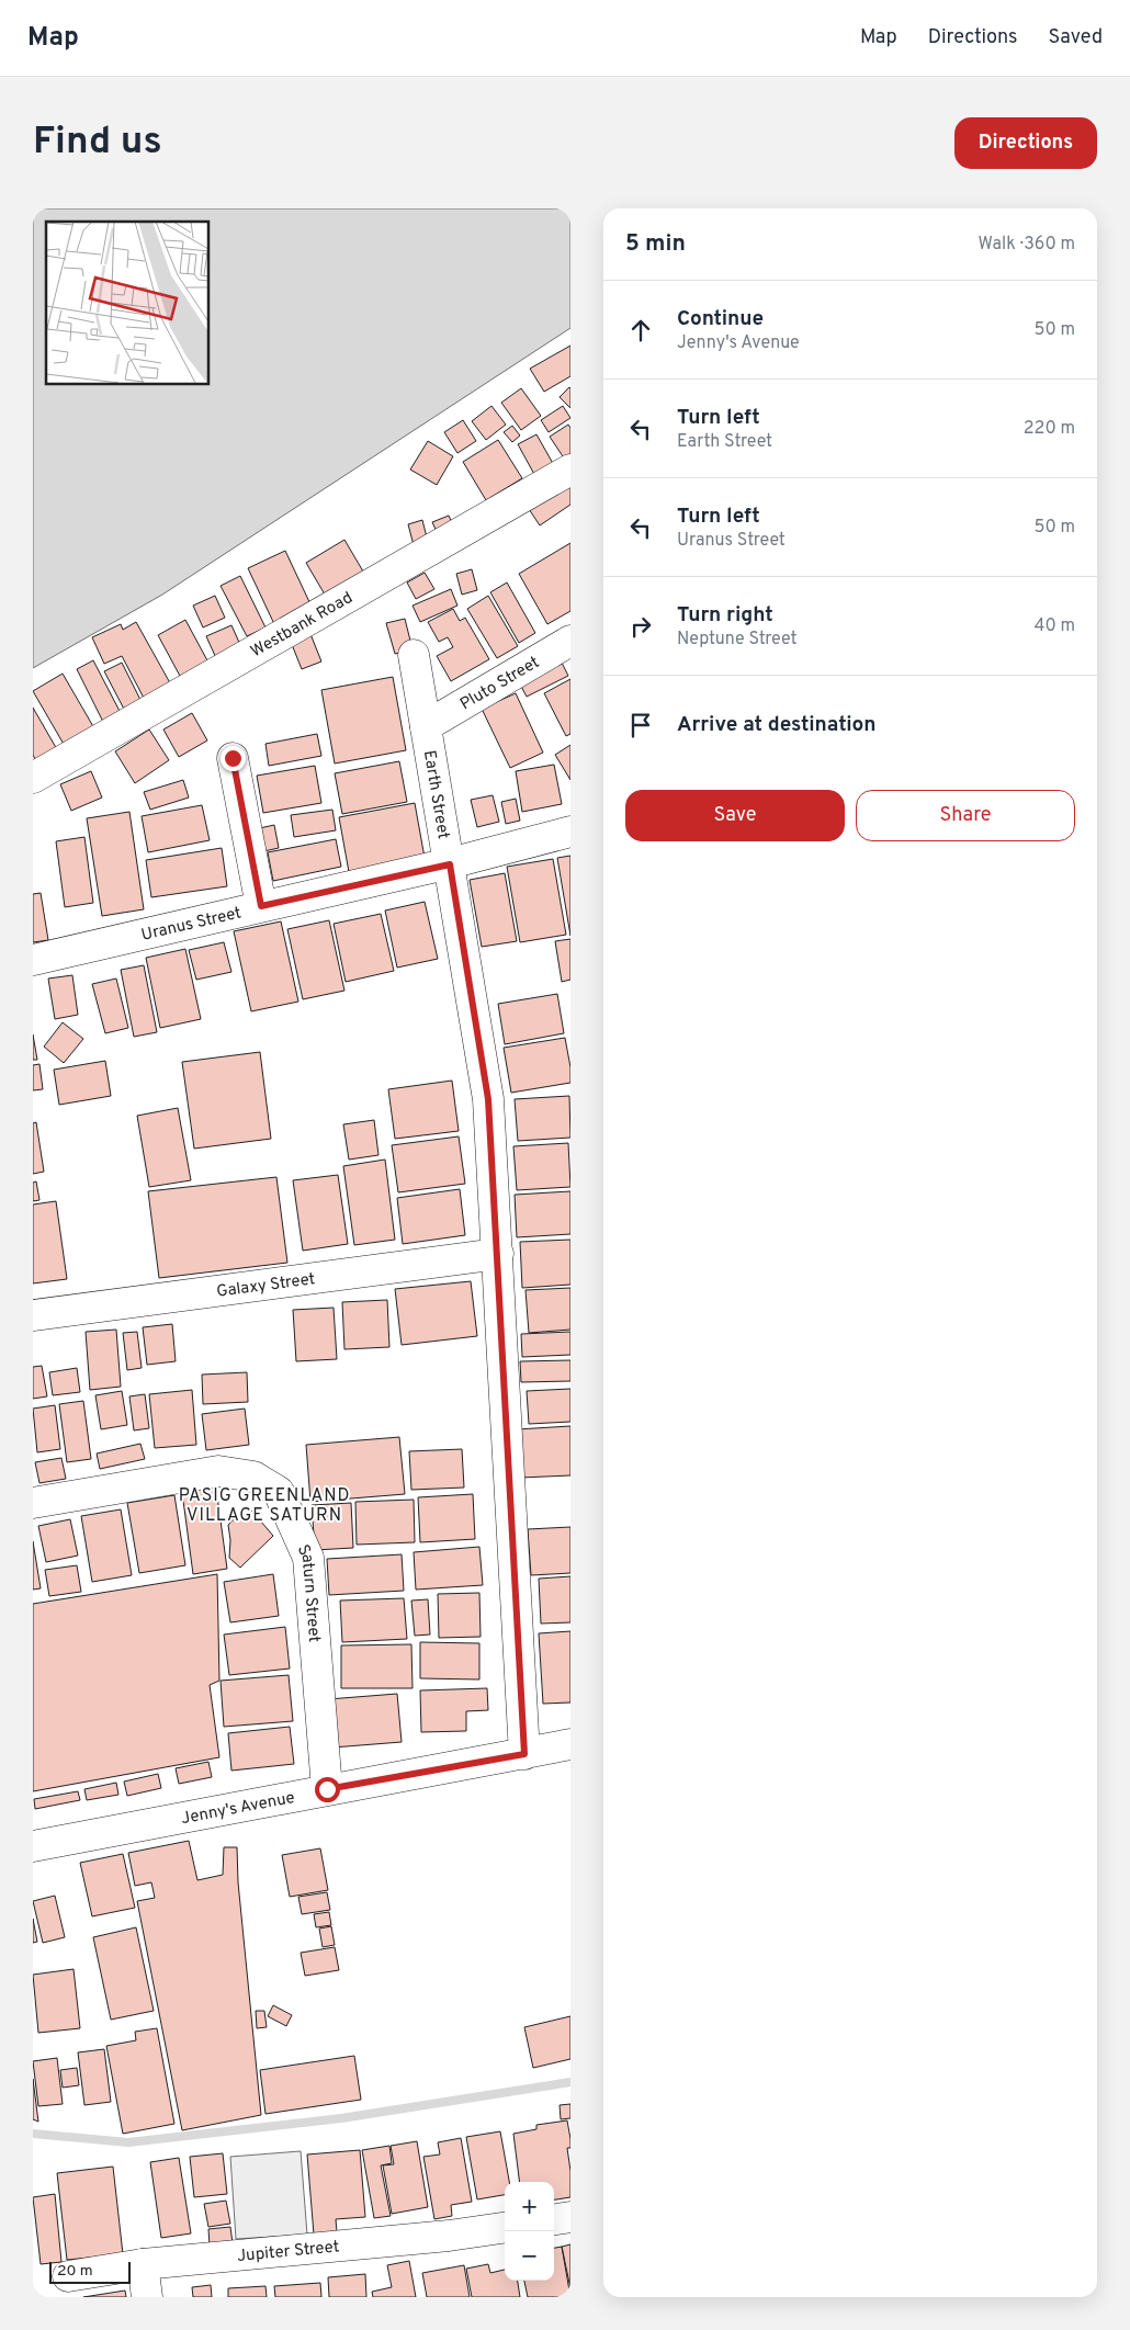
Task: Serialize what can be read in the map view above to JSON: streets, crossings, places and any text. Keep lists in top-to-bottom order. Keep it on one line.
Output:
{"streets":{"street":["Westbank Road","Pluto Street","Earth Street","Uranus Street","Galaxy Street","Saturn Street","Jenny's Avenue","Jupiter Street"]},"crossings":[["Pluto Street","Earth Street"],["Earth Street","Uranus Street"],["Earth Street","Galaxy Street"],["Earth Street","Jenny's Avenue"],["Saturn Street","Jenny's Avenue"]],"districts":["PASIG GREENLAND VILLAGE SATURN"],"scale_bar":"20 m","page":{"header":"Map","nav":["Map","Directions","Saved"],"buttons":["Directions",["Save","Share"]],"title":"Find us","heading":["5 min","Walk · 360 m"],"list":[["Continue","Jenny's Avenue","50 m"],["Turn left","Earth Street","220 m"],["Turn left","Uranus Street","50 m"],["Turn right","Neptune Street","40 m"],"Arrive at destination"],"map_buttons":["+","−"],"scale":"20 m"}}
